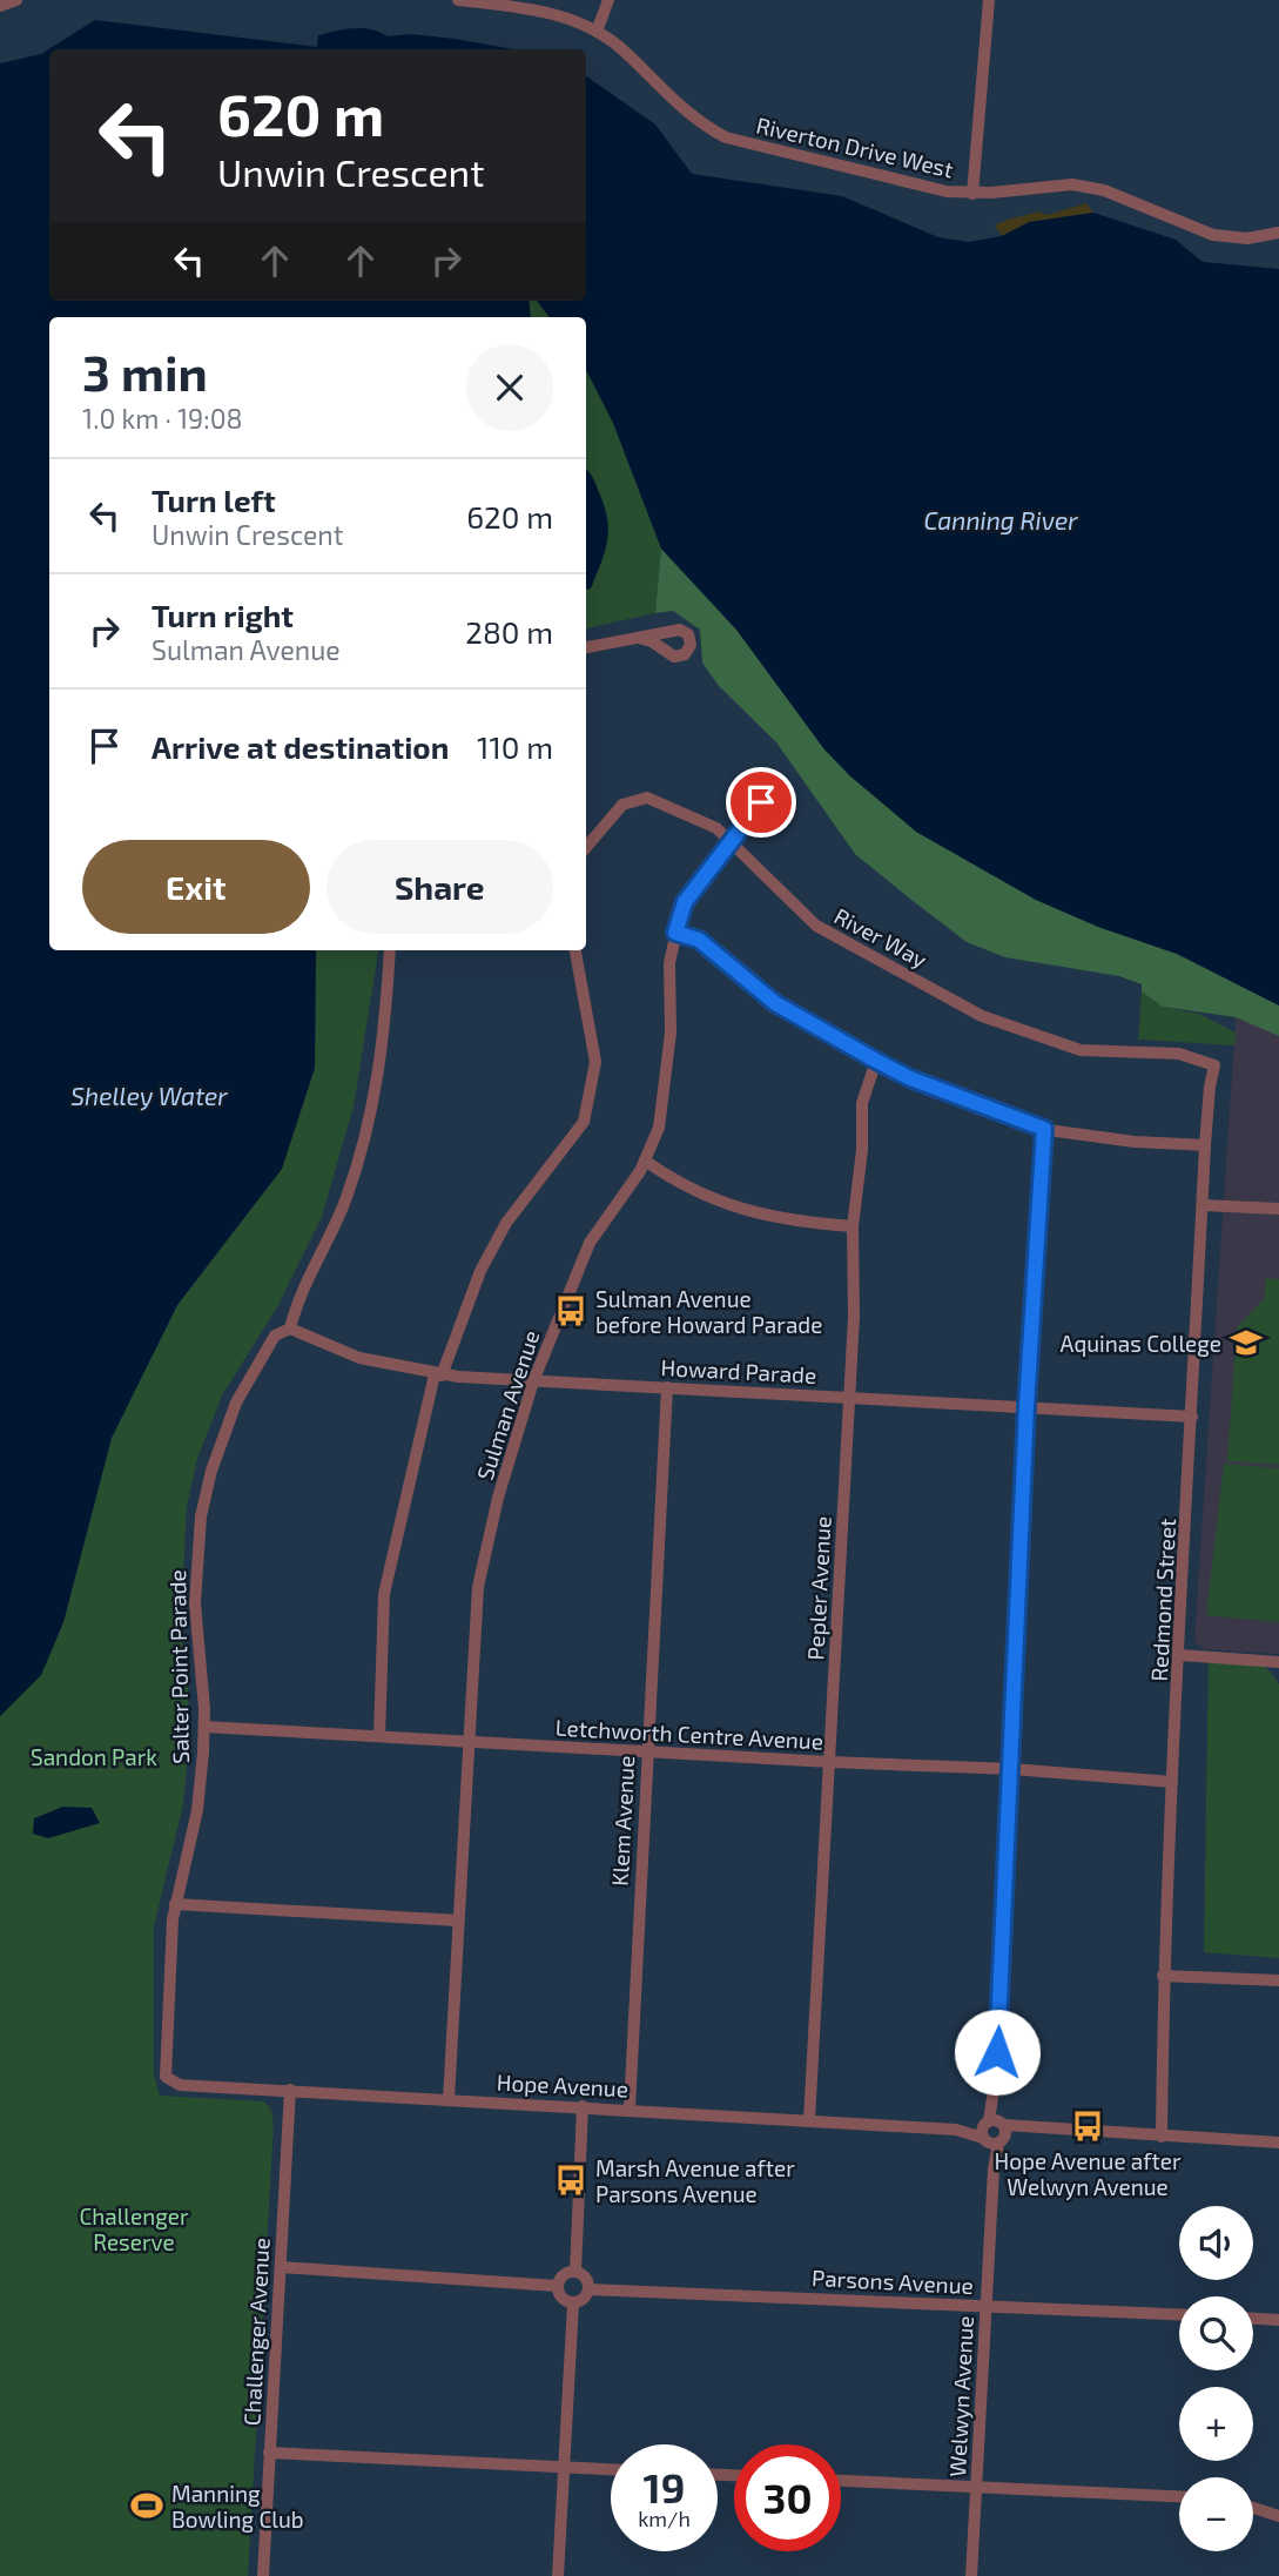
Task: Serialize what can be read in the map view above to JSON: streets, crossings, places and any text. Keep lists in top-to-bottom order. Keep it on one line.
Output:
{"streets":{"street":["Riverton Drive West","River Way","Howard Parade","Sulman Avenue","Pepler Avenue","Redmond Street","Salter Point Parade","Letchworth Centre Avenue","Klem Avenue","Hope Avenue","Parsons Avenue","Challenger Avenue","Welwyn Avenue"]},"crossings":[["River Way","Sulman Avenue"],["River Way","Redmond Street"],["Howard Parade","Sulman Avenue"],["Howard Parade","Pepler Avenue"],["Howard Parade","Redmond Street"],["Howard Parade","Salter Point Parade"],["Howard Parade","Klem Avenue"],["Howard Parade","Welwyn Avenue"],["Sulman Avenue","Letchworth Centre Avenue"],["Sulman Avenue","Hope Avenue"],["Pepler Avenue","Letchworth Centre Avenue"],["Pepler Avenue","Hope Avenue"],["Redmond Street","Letchworth Centre Avenue"],["Redmond Street","Hope Avenue"],["Salter Point Parade","Letchworth Centre Avenue"],["Salter Point Parade","Hope Avenue"],["Letchworth Centre Avenue","Klem Avenue"],["Letchworth Centre Avenue","Welwyn Avenue"],["Klem Avenue","Hope Avenue"],["Hope Avenue","Challenger Avenue"],["Hope Avenue","Welwyn Avenue"],["Parsons Avenue","Welwyn Avenue"]],"water":["Canning River","Shelley Water"],"parks":["Sandon Park","Challenger Reserve"],"places":{"bus stop":["Sulman Avenue before Howard Parade","Hope Avenue after Welwyn Avenue","Marsh Avenue after Parsons Avenue"],"school or university":["Aquinas College"],"sports":["Manning Bowling Club"]},"page":{"turn":["620 m","Unwin Crescent"],"heading":["3 min","1.0 km · 19:08"],"list":[{"name":"Turn left","note":"Unwin Crescent","value":"620 m"},{"name":"Turn right","note":"Sulman Avenue","value":"280 m"},{"name":"Arrive at destination","value":"110 m"}],"buttons":["Exit","Share"],"map_buttons":["+","−"],"speed":"19 km/h","limit":"30"}}
